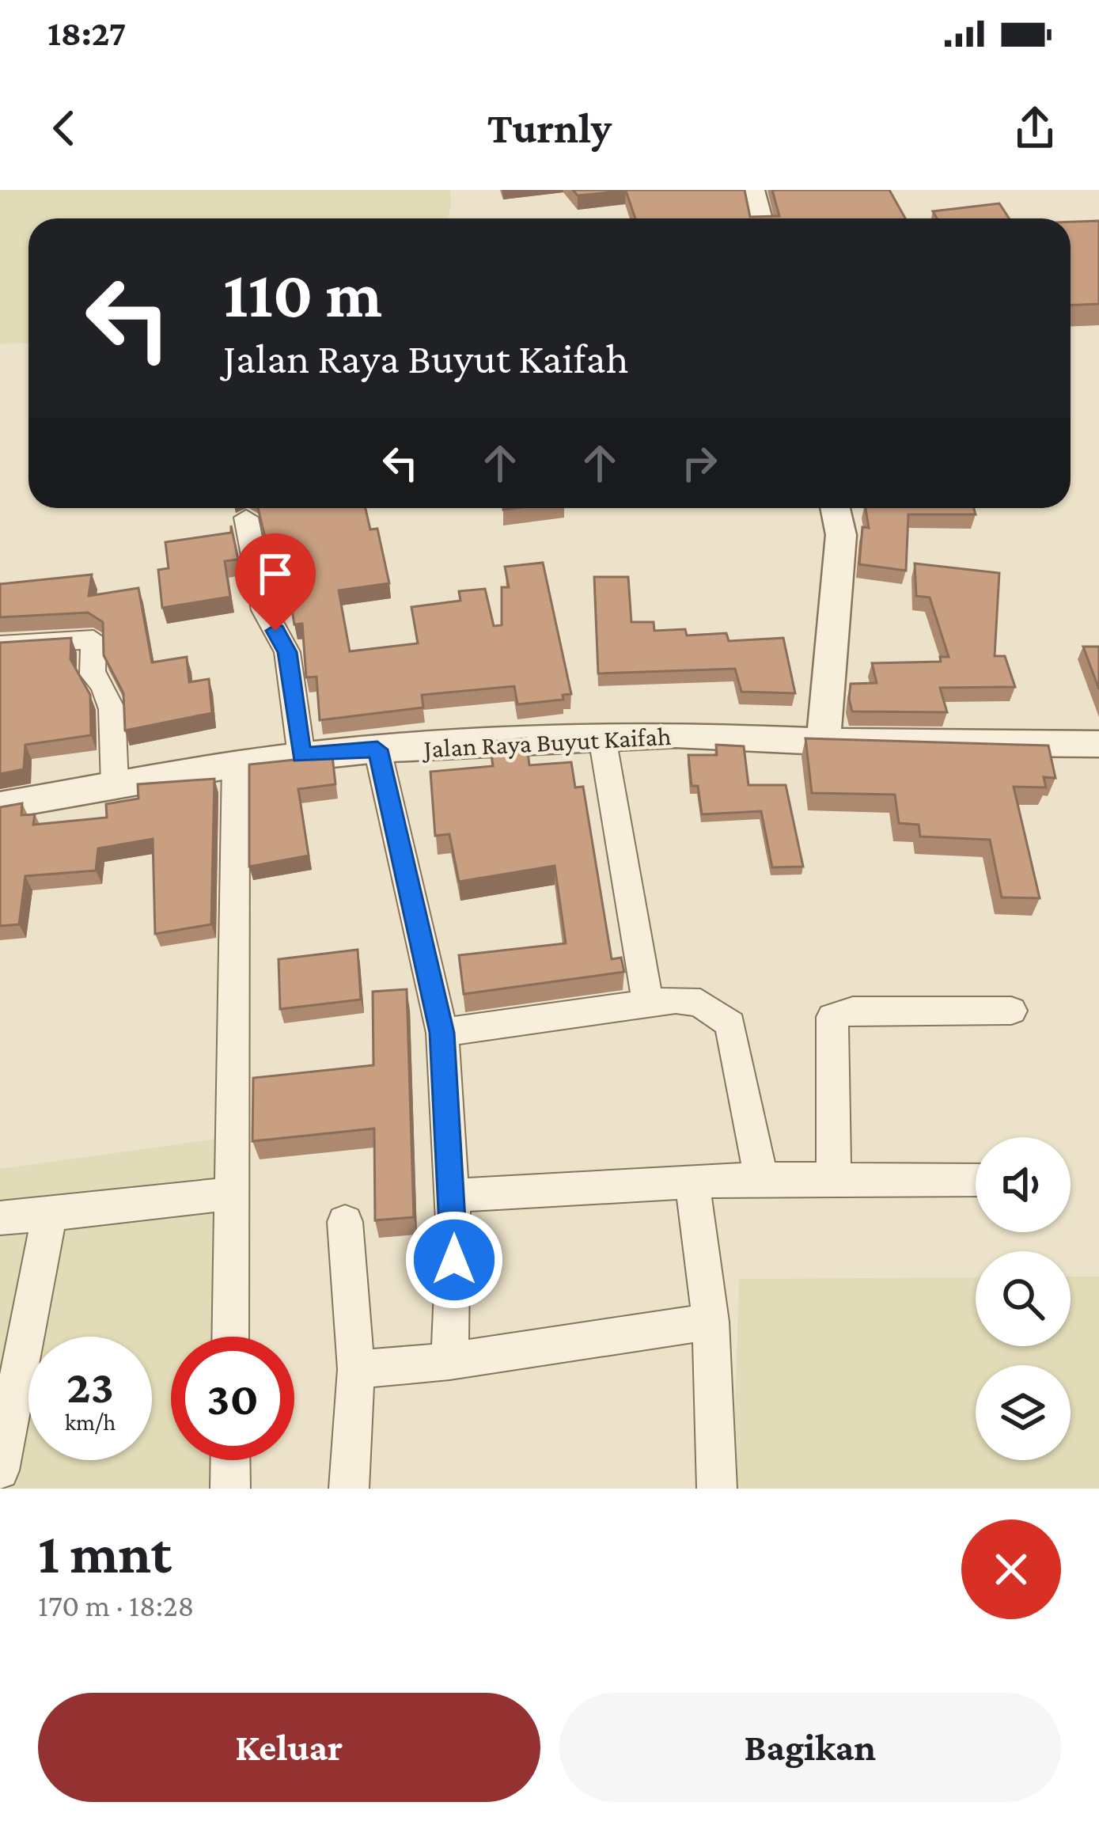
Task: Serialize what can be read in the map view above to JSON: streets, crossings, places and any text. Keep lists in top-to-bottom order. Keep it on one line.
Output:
{"streets":{"street":["Jalan Raya Buyut Kaifah"]},"page":{"status":"18:27","header":"Turnly","turn":["110 m","Jalan Raya Buyut Kaifah"],"speed":"23 km/h","limit":"30","heading":["1 mnt","170 m · 18:28"],"buttons":["Keluar","Bagikan"]}}
